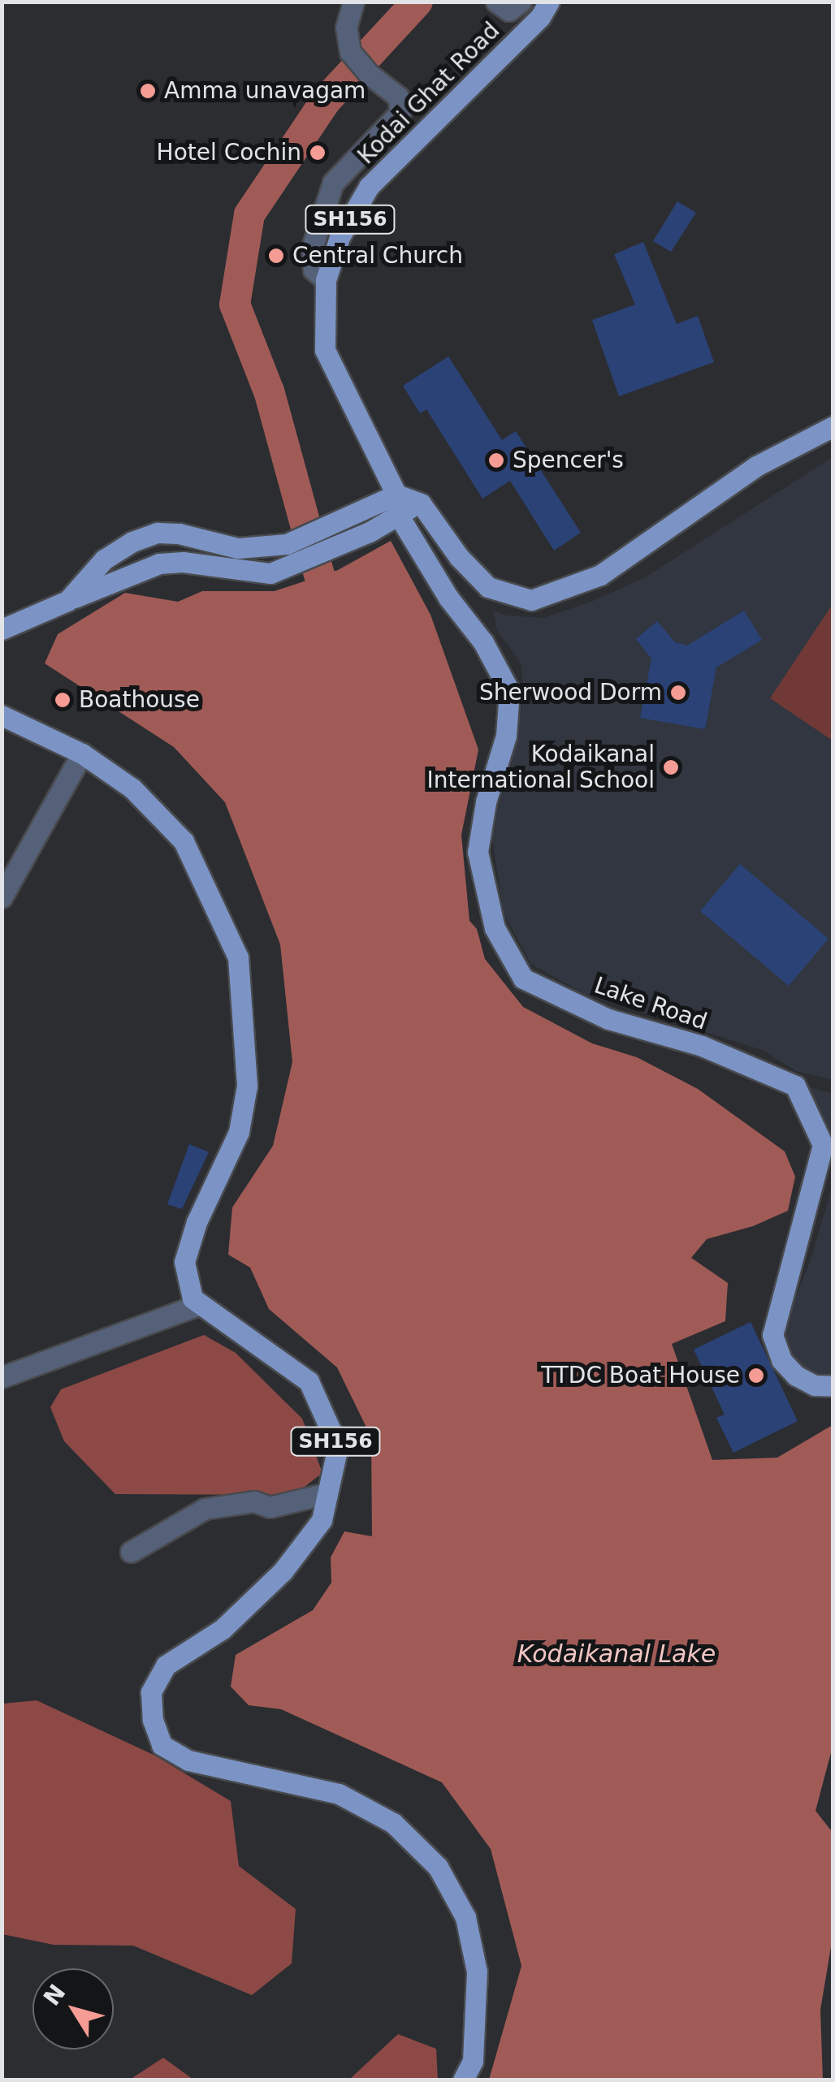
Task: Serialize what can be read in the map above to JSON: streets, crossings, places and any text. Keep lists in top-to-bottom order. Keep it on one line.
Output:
{"streets":{"main road":["Kodai Ghat Road","SH156","Lake Road"]},"crossings":[["Kodai Ghat Road","Lake Road"]],"water":["Kodaikanal Lake"],"places":["Amma unavagam","Hotel Cochin","Central Church","Spencer's","Sherwood Dorm","Boathouse","Kodaikanal International School","TTDC Boat House"],"north":"top left"}
